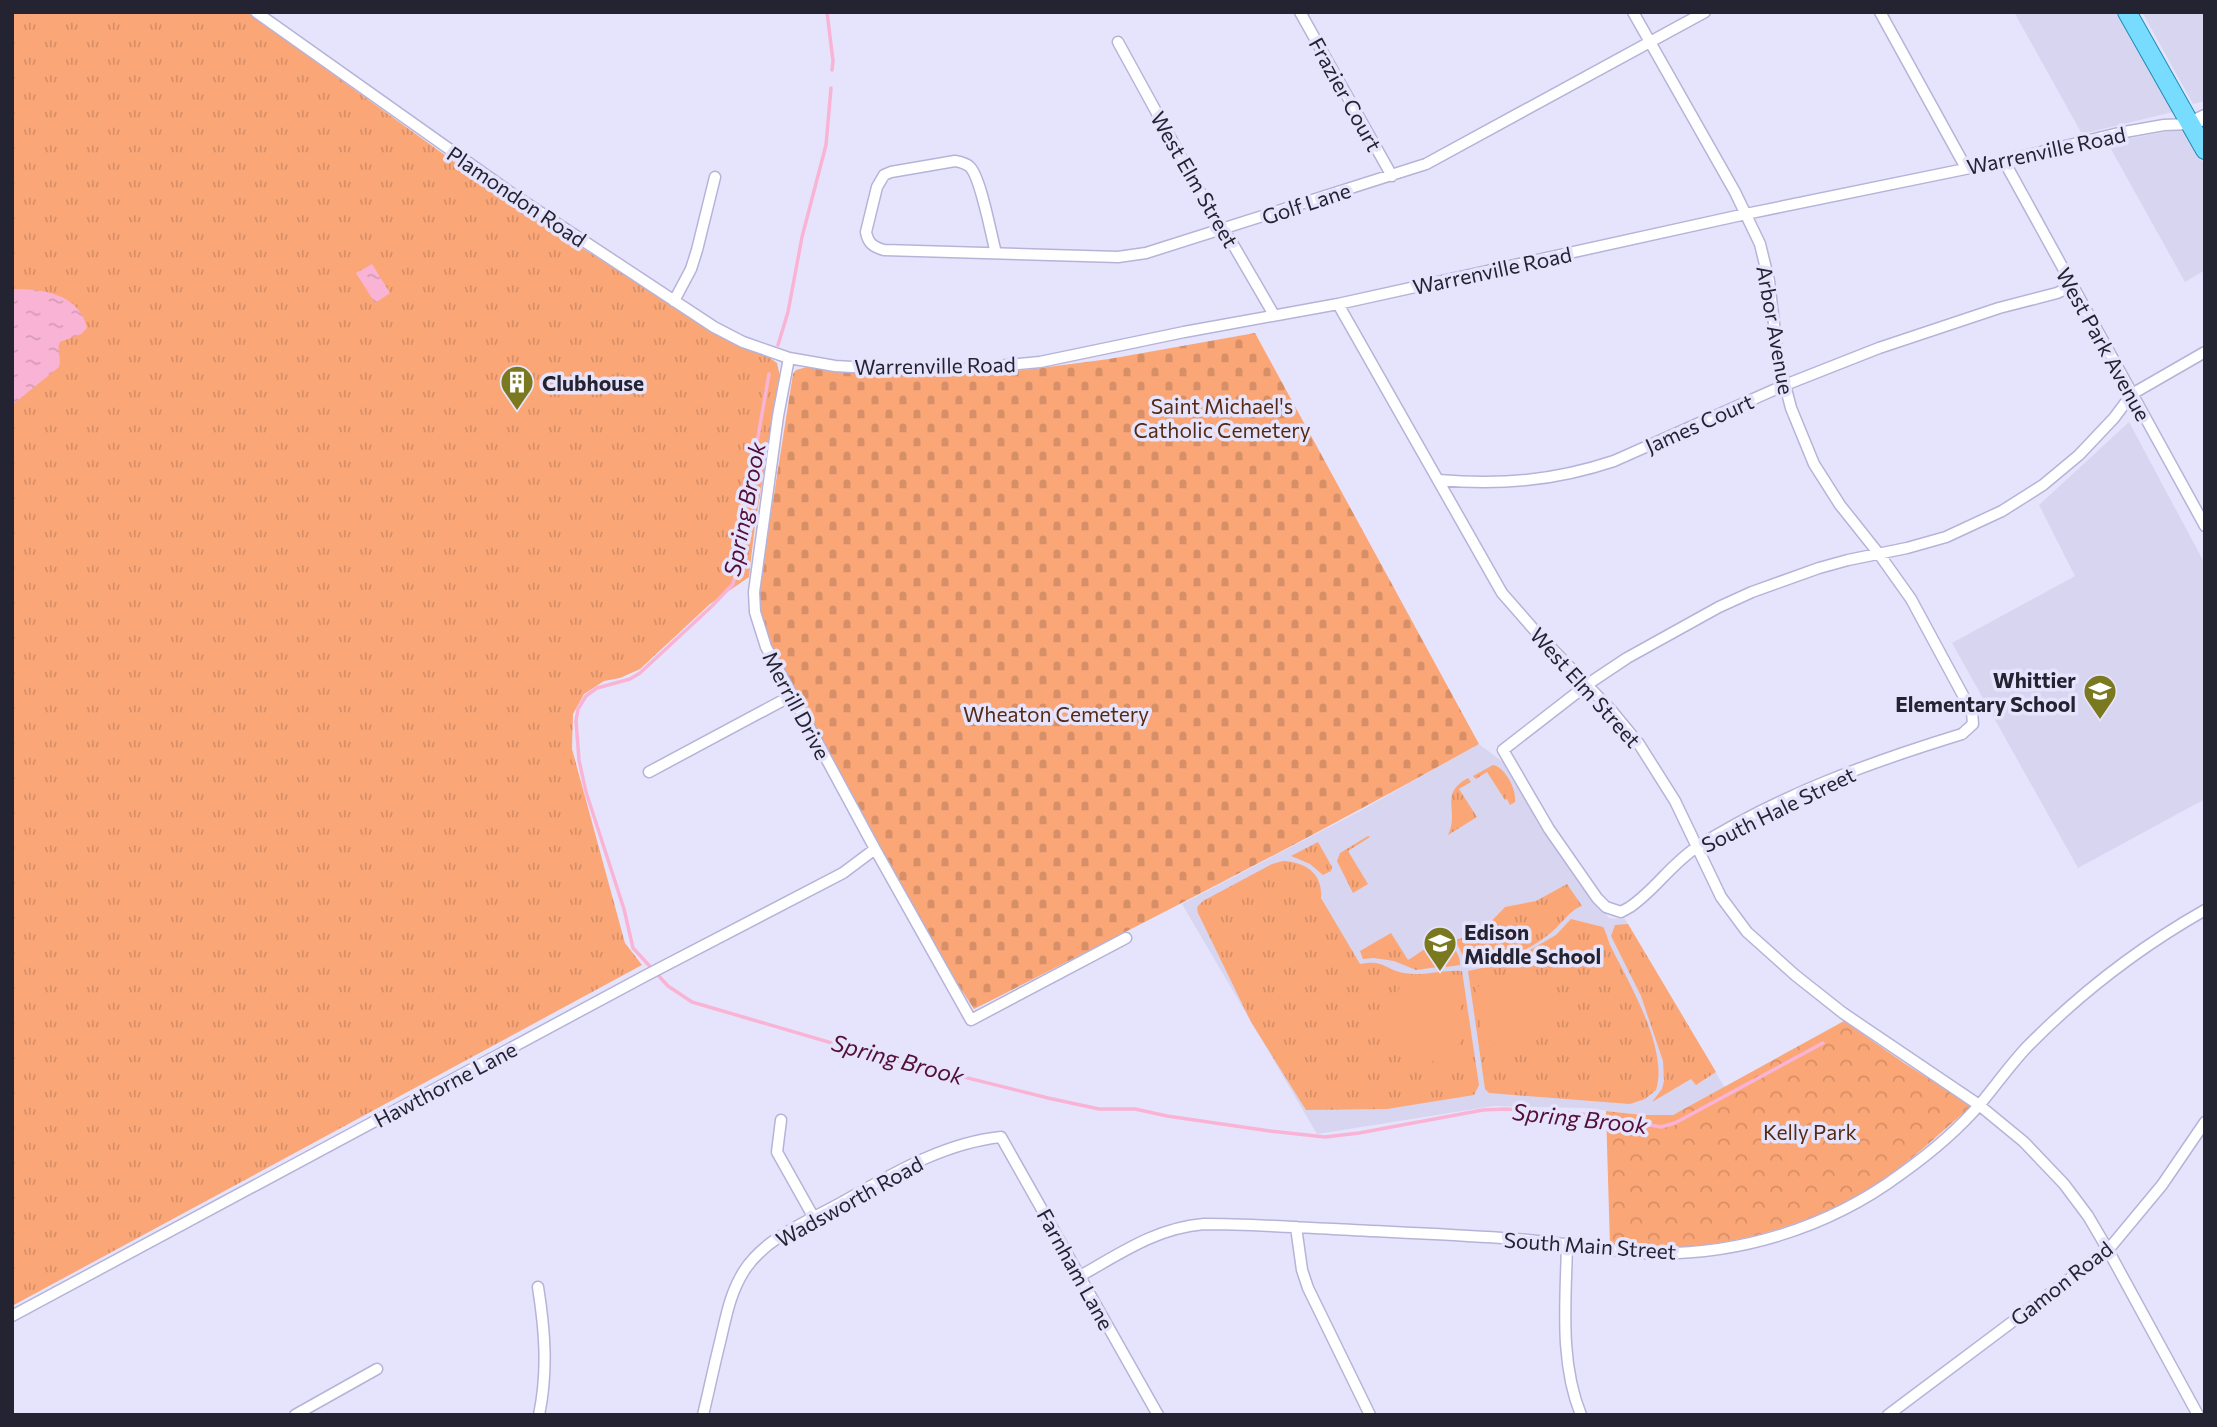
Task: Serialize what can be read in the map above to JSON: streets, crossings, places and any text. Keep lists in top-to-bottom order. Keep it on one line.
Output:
{"streets":{"street":["Frazier Court","Warrenville Road","West Elm Street","Plamondon Road","Golf Lane","Arbor Avenue","West Park Avenue","James Court","Merrill Drive","South Hale Street","Hawthorne Lane","Wadsworth Road","South Main Street","Farnham Lane","Gamon Road"]},"crossings":[["Frazier Court","Golf Lane"],["Warrenville Road","West Elm Street"],["Warrenville Road","Plamondon Road"],["Warrenville Road","Arbor Avenue"],["Warrenville Road","West Park Avenue"],["Warrenville Road","Merrill Drive"],["West Elm Street","Golf Lane"],["West Elm Street","James Court"],["West Elm Street","South Hale Street"],["West Elm Street","South Main Street"],["West Elm Street","Gamon Road"],["Plamondon Road","Merrill Drive"],["Golf Lane","Arbor Avenue"],["Arbor Avenue","James Court"],["Arbor Avenue","South Hale Street"],["West Park Avenue","James Court"],["Merrill Drive","Hawthorne Lane"],["Wadsworth Road","Farnham Lane"],["South Main Street","Farnham Lane"]],"water":["Spring Brook"],"parks":["Saint Michael's Catholic Cemetery","Wheaton Cemetery","Kelly Park"],"places":{"building":["Clubhouse"],"school or university":["Whittier Elementary School","Edison Middle School"]}}
